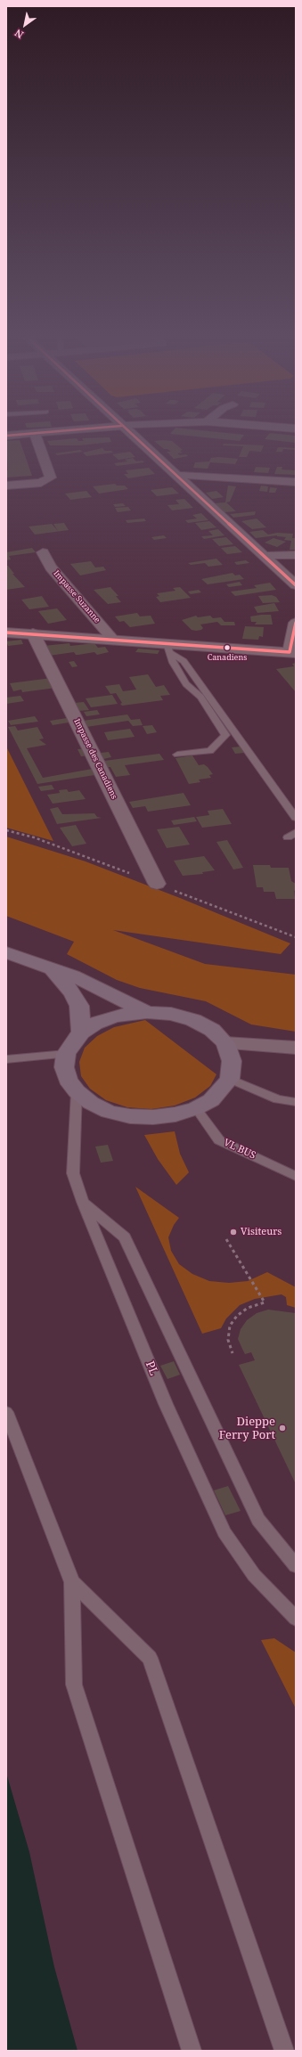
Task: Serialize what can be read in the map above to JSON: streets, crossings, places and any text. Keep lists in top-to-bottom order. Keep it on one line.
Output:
{"streets":{"street":["Impasse Suzanne","Impasse des Canadiens"],"lane":["VL BUS","PL"]},"places":["Canadiens","Visiteurs","Dieppe Ferry Port"],"north":"bottom left"}
